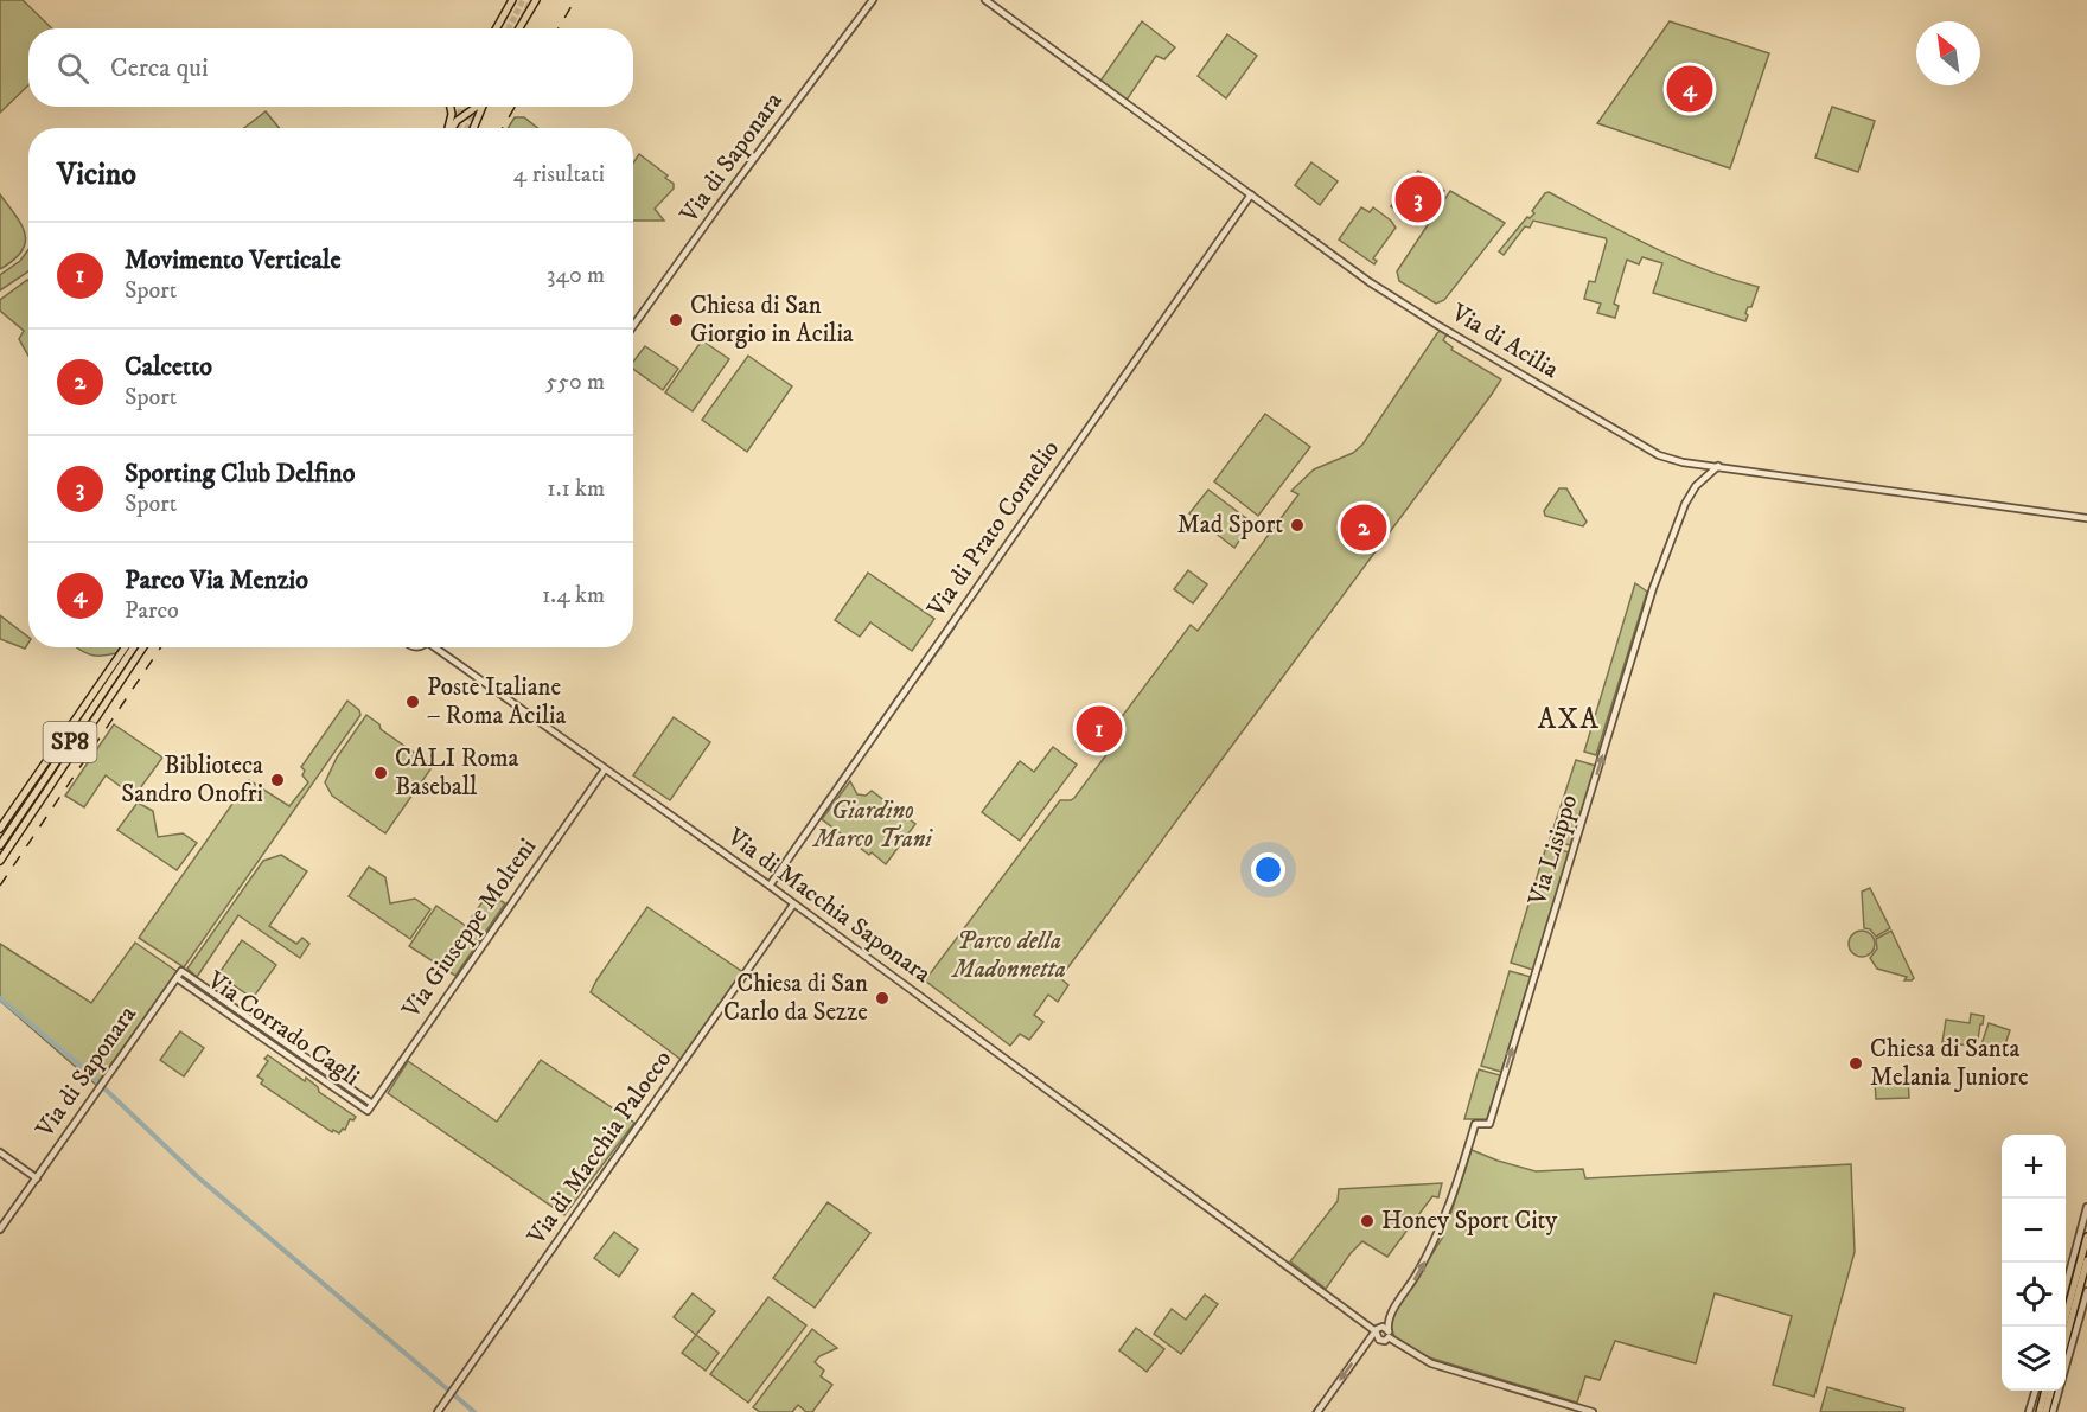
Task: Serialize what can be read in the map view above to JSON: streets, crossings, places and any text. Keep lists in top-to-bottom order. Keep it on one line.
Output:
{"streets":{"main road":["SP8"],"street":["Via di Saponara","Via di Acilia","Via di Prato Cornelio","Via Lisippo","Via di Macchia Saponara","Via Giuseppe Molteni","Via Corrado Cagli","Via di Macchia Palocco"]},"crossings":[["Via di Saponara","Via Corrado Cagli"],["Via di Acilia","Via di Prato Cornelio"],["Via di Acilia","Via Lisippo"],["Via di Prato Cornelio","Via di Macchia Saponara"],["Via Lisippo","Via di Macchia Saponara"],["Via di Macchia Saponara","Via Giuseppe Molteni"],["Via di Macchia Saponara","Via di Macchia Palocco"],["Via Giuseppe Molteni","Via Corrado Cagli"]],"one_way":["Via Lisippo"],"districts":["AXA"],"parks":["Giardino Marco Trani","Parco della Madonnetta"],"places":["Chiesa di San Giorgio in Acilia","Mad Sport","Poste Italiane – Roma Acilia","CALI Roma Baseball","Biblioteca Sandro Onofri","Chiesa di San Carlo da Sezze","Chiesa di Santa Melania Juniore","Honey Sport City"],"north":"top left","page":{"search":"Cerca qui","pins":["4","3","2","1"],"heading":["Vicino","4 risultati"],"list":[{"mark":"1","name":"Movimento Verticale","note":"Sport","value":"340 m"},{"mark":"2","name":"Calcetto","note":"Sport","value":"550 m"},{"mark":"3","name":"Sporting Club Delfino","note":"Sport","value":"1.1 km"},{"mark":"4","name":"Parco Via Menzio","note":"Parco","value":"1.4 km"}],"map_buttons":["+","−"]}}
